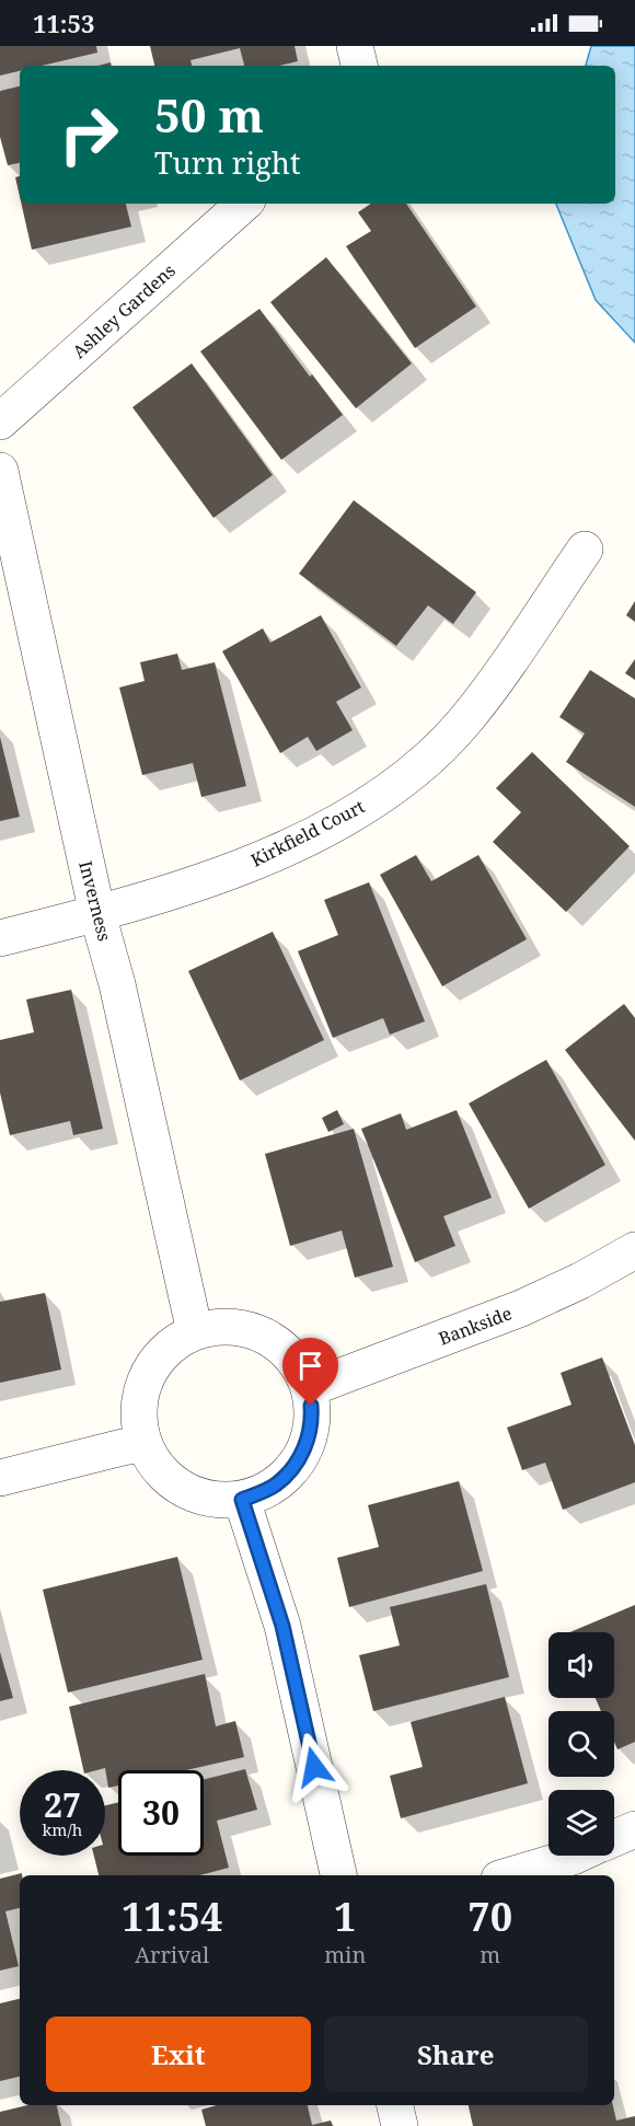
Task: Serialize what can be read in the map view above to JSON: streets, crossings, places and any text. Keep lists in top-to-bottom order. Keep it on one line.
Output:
{"streets":{"street":["Ashley Gardens","Kirkfield Court","Inverness","Bankside"]},"crossings":[["Kirkfield Court","Inverness"],["Inverness","Bankside"]],"page":{"status":"11:53","turn":["50 m","Turn right"],"speed":"27 km/h","limit":"30","eta":["11:54","Arrival","1","min","70","m"],"buttons":["Exit","Share"]}}
